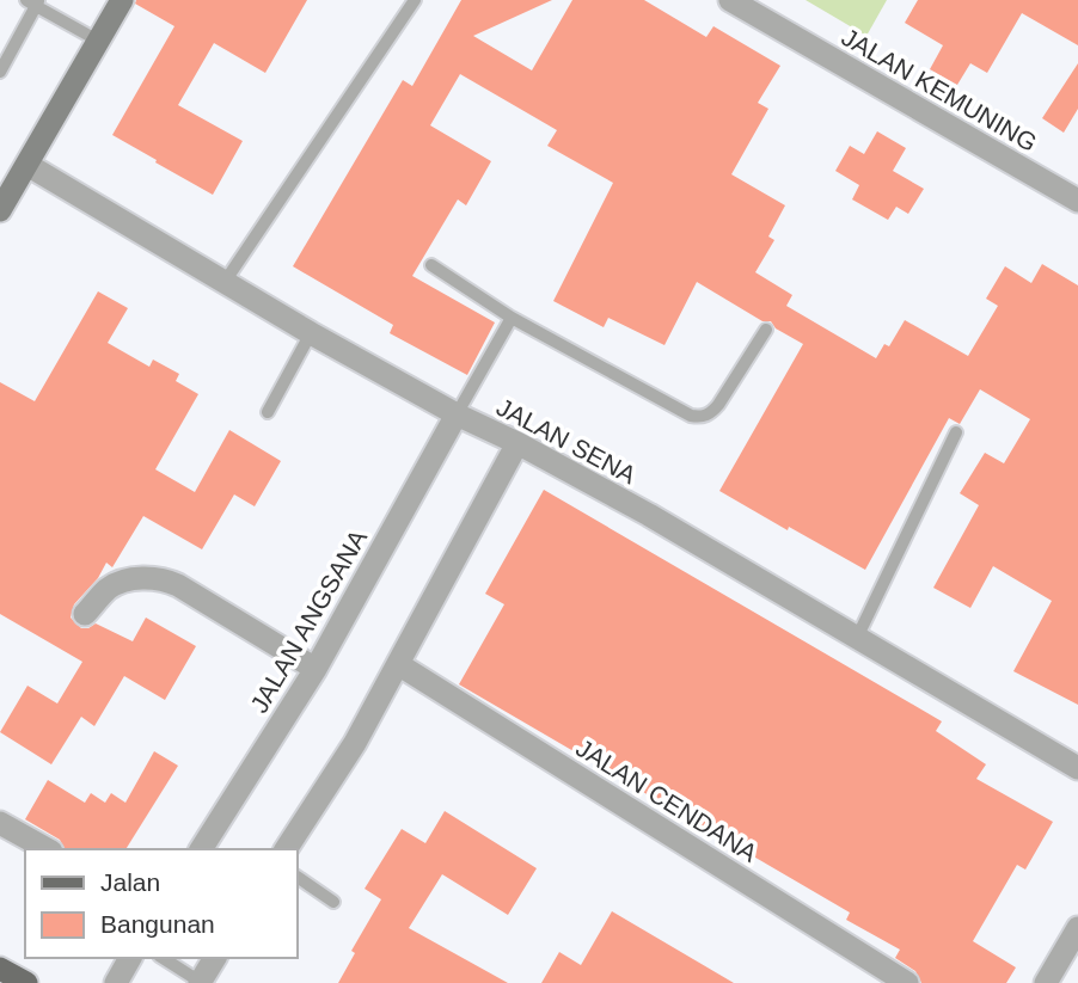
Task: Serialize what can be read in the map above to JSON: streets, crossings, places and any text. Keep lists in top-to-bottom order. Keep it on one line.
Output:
{"streets":{"street":["JALAN KEMUNING","JALAN SENA","JALAN ANGSANA","JALAN CENDANA"]},"crossings":[["JALAN SENA","JALAN ANGSANA"]],"legend":["Jalan","Bangunan"]}
